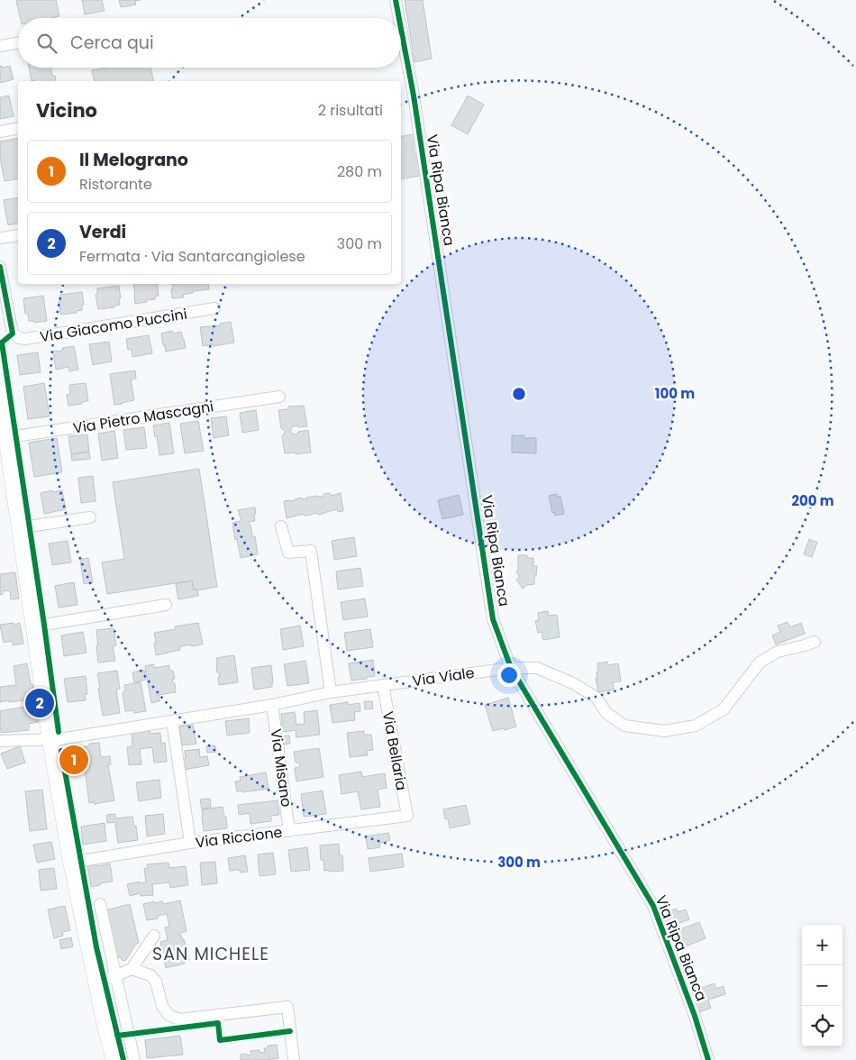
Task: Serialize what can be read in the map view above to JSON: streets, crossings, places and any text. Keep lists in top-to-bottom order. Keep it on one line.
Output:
{"streets":{"street":["Via Ripa Bianca","Via Giacomo Puccini","Via Pietro Mascagni","Via Viale","Via Bellaria","Via Misano","Via Riccione"]},"crossings":[["Via Ripa Bianca","Via Viale"],["Via Viale","Via Bellaria"],["Via Viale","Via Misano"],["Via Bellaria","Via Riccione"],["Via Misano","Via Riccione"]],"districts":["SAN MICHELE"],"page":{"search":"Cerca qui","heading":["Vicino","2 risultati"],"list":[{"mark":"1","name":"Il Melograno","note":"Ristorante","value":"280 m"},{"mark":"2","name":"Verdi","note":"Fermata · Via Santarcangiolese","value":"300 m"}],"pins":["2","1"],"map_buttons":["+","−"]},"rings":["100 m","200 m","300 m"]}
